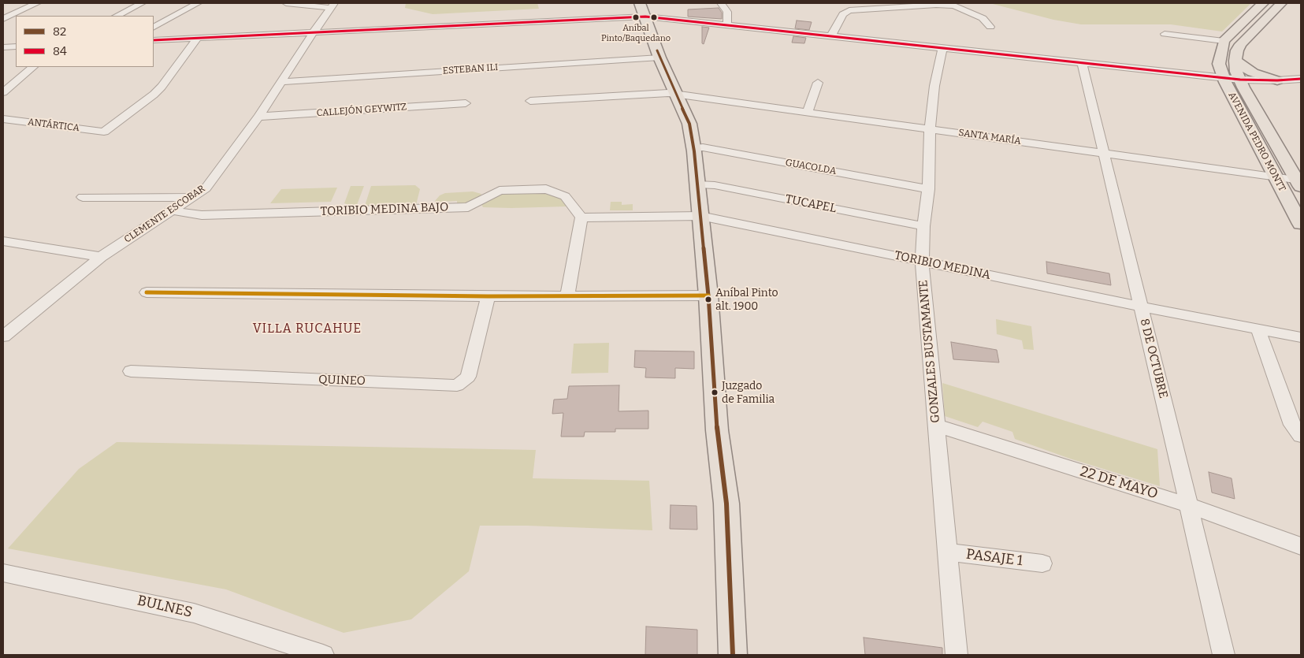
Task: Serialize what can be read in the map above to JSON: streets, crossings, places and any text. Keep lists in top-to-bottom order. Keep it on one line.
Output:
{"streets":{"main road":["AVENIDA PEDRO MONTT"],"street":["ESTEBAN ILI","CALLEJÓN GEYWITZ","ANTÁRTICA","SANTA MARÍA","GUACOLDA","TUCAPEL","TORIBIO MEDINA BAJO","CLEMENTE ESCOBAR","TORIBIO MEDINA","GONZALES BUSTAMANTE","8 DE OCTUBRE","QUINEO","22 DE MAYO","PASAJE 1","BULNES"]},"crossings":[["ESTEBAN ILI","CLEMENTE ESCOBAR"],["CALLEJÓN GEYWITZ","CLEMENTE ESCOBAR"],["SANTA MARÍA","AVENIDA PEDRO MONTT"],["SANTA MARÍA","GONZALES BUSTAMANTE"],["SANTA MARÍA","8 DE OCTUBRE"],["GUACOLDA","GONZALES BUSTAMANTE"],["TUCAPEL","GONZALES BUSTAMANTE"],["TORIBIO MEDINA BAJO","CLEMENTE ESCOBAR"],["TORIBIO MEDINA BAJO","TORIBIO MEDINA"],["TORIBIO MEDINA","GONZALES BUSTAMANTE"],["TORIBIO MEDINA","8 DE OCTUBRE"],["GONZALES BUSTAMANTE","22 DE MAYO"],["GONZALES BUSTAMANTE","PASAJE 1"],["8 DE OCTUBRE","22 DE MAYO"]],"districts":["VILLA RUCAHUE"],"places":["Aníbal Pinto/Baquedano","Aníbal Pinto alt. 1900","Juzgado de Familia"],"lines":["transit line 84","transit line 82"],"legend":["82","84"]}
